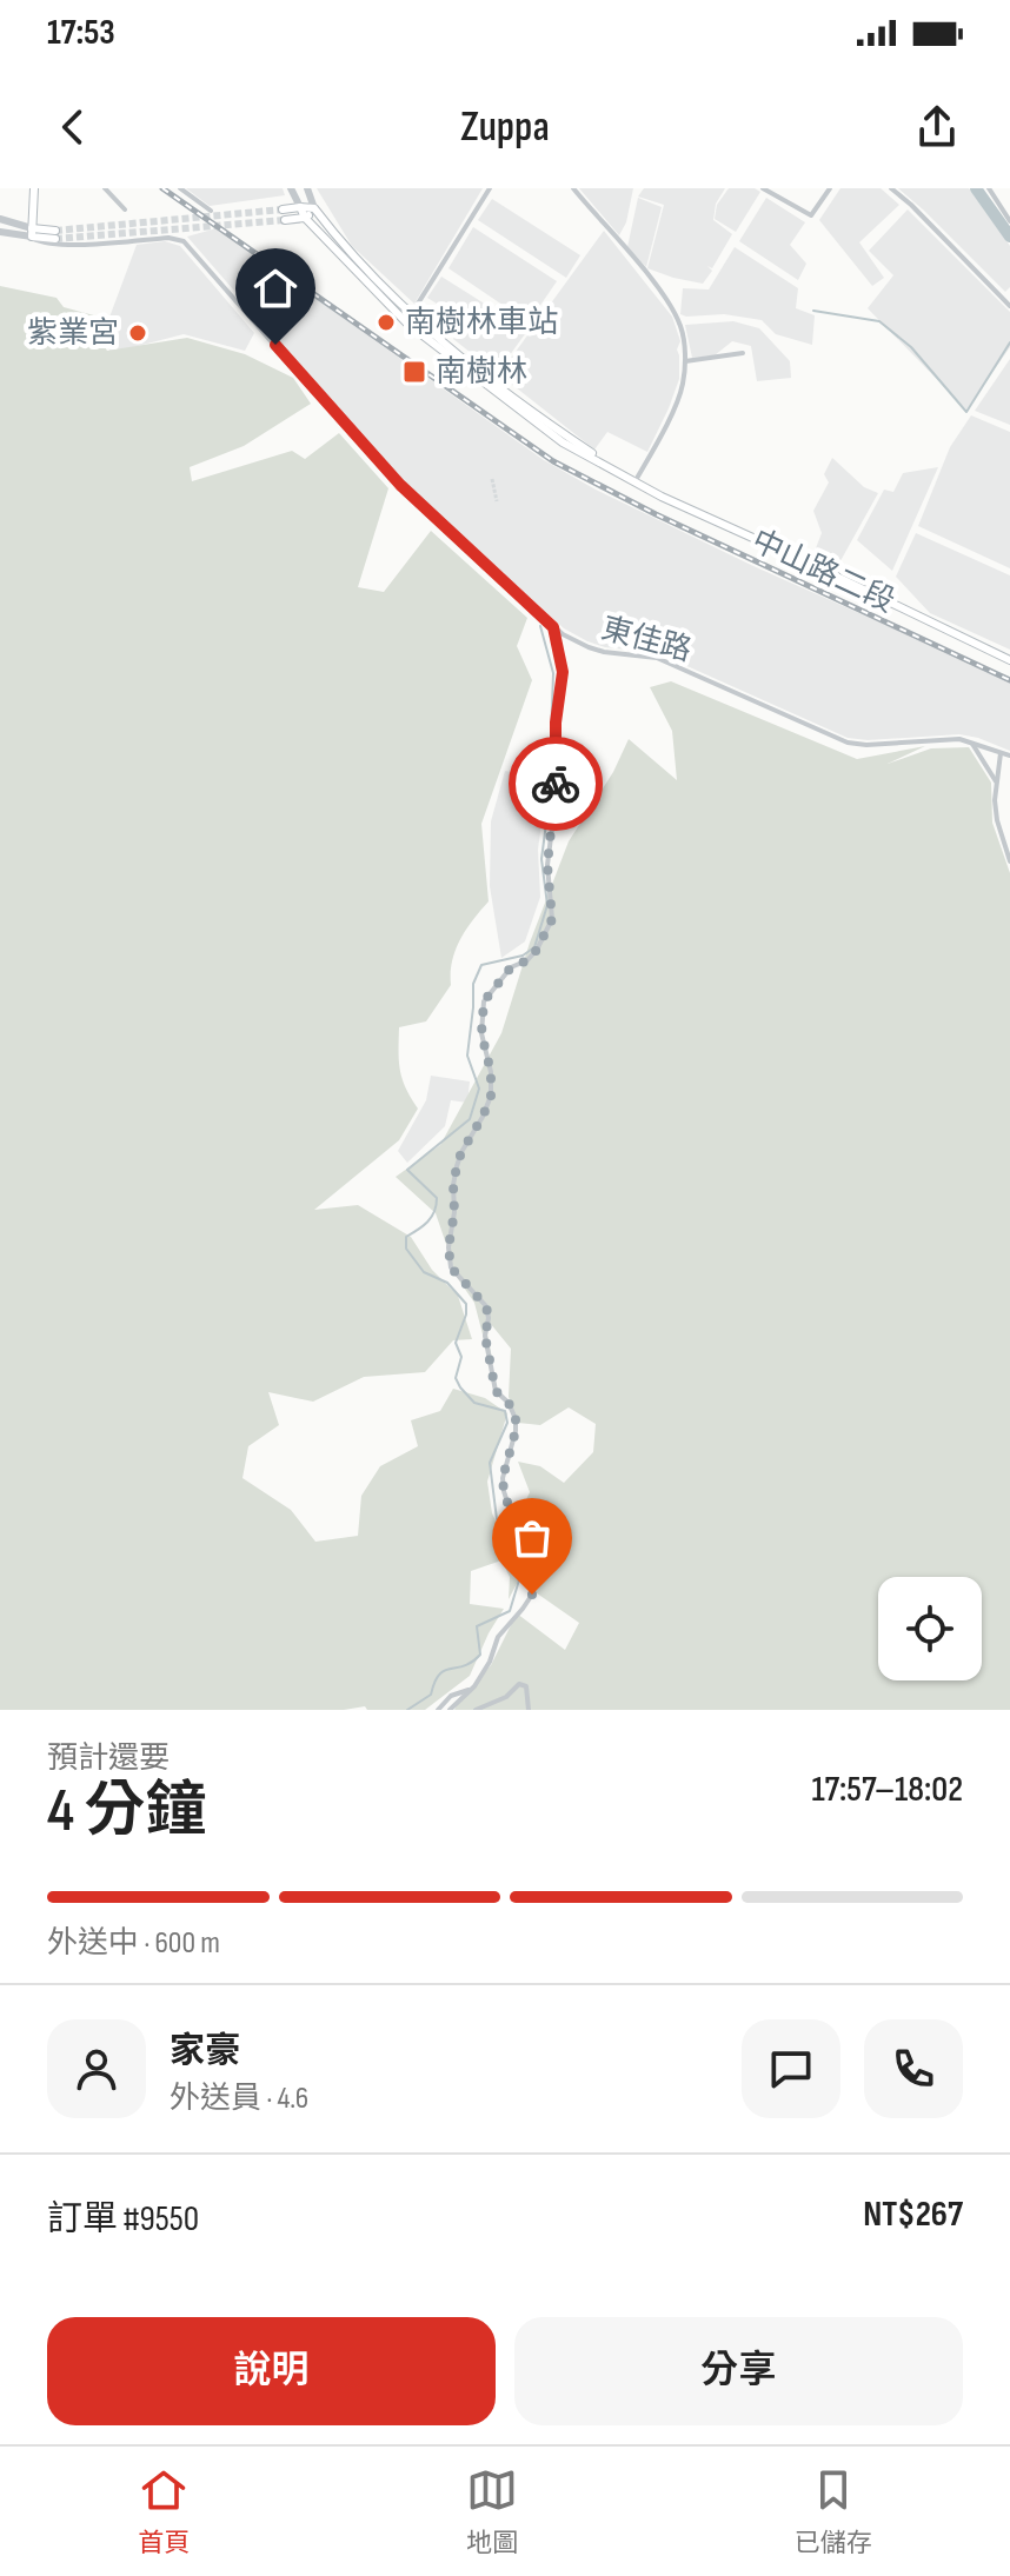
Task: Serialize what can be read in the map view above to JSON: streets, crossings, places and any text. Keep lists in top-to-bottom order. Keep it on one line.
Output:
{"streets":{"main road":["中山路二段"],"street":["東佳路"]},"places":{"other":["南樹林車站","紫業宮"],"transit":["南樹林"]},"page":{"status":"17:53","header":"Zuppa","heading":["4 分鐘","預計還要","17:57–18:02"],"panel":["家豪","外送員 · 4.6","訂單 #9550","NT$267"],"bar":"外送中 · 600 m","buttons":["說明","分享"],"tabs":["首頁","地圖","已儲存"]}}
